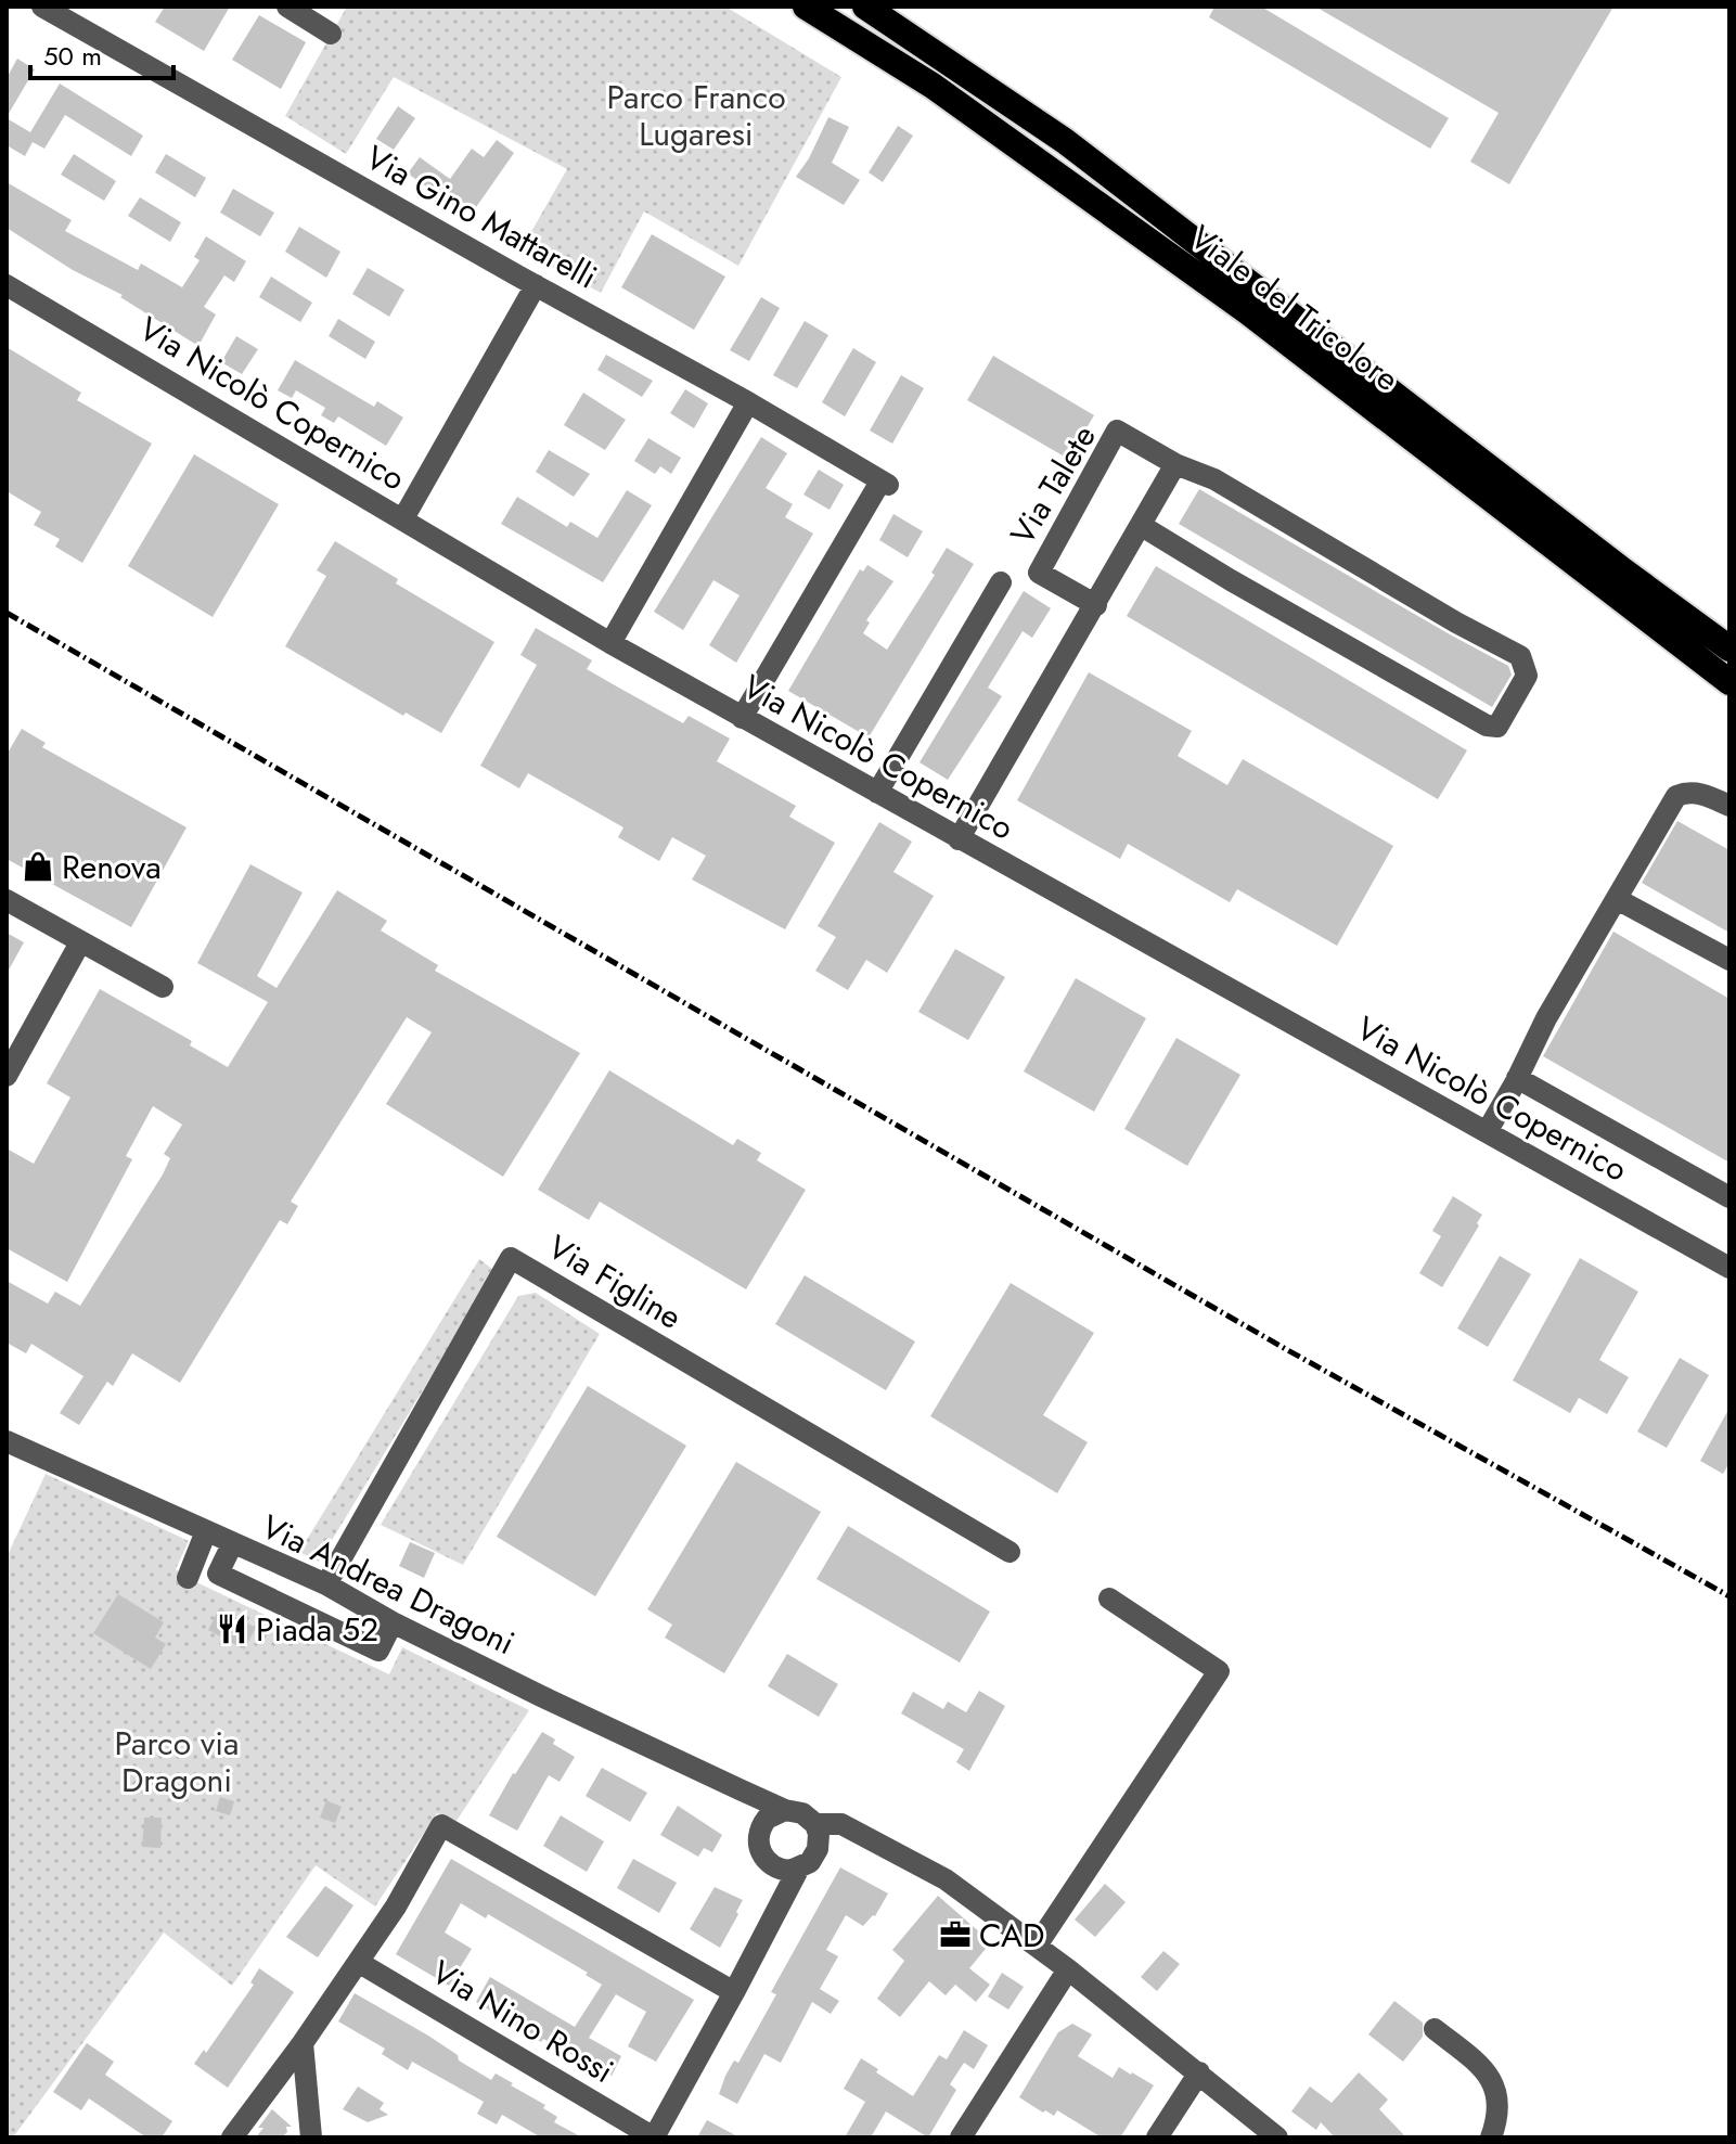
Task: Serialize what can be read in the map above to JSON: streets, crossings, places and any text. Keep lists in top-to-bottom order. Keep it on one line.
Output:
{"streets":{"highway":["Viale del Tricolore"],"street":["Via Gino Mattarelli","Via Nicolò Copernico","Via Talete","Via Figline","Via Andrea Dragoni","Via Nino Rossi"]},"crossings":[["Via Gino Mattarelli","Via Nicolò Copernico"],["Via Figline","Via Andrea Dragoni"]],"parks":["Parco Franco Lugaresi","Parco via Dragoni"],"places":{"shop":["Renova"],"restaurant":["Piada 52"],"office":["CAD"]},"scale_bar":"50 m"}
